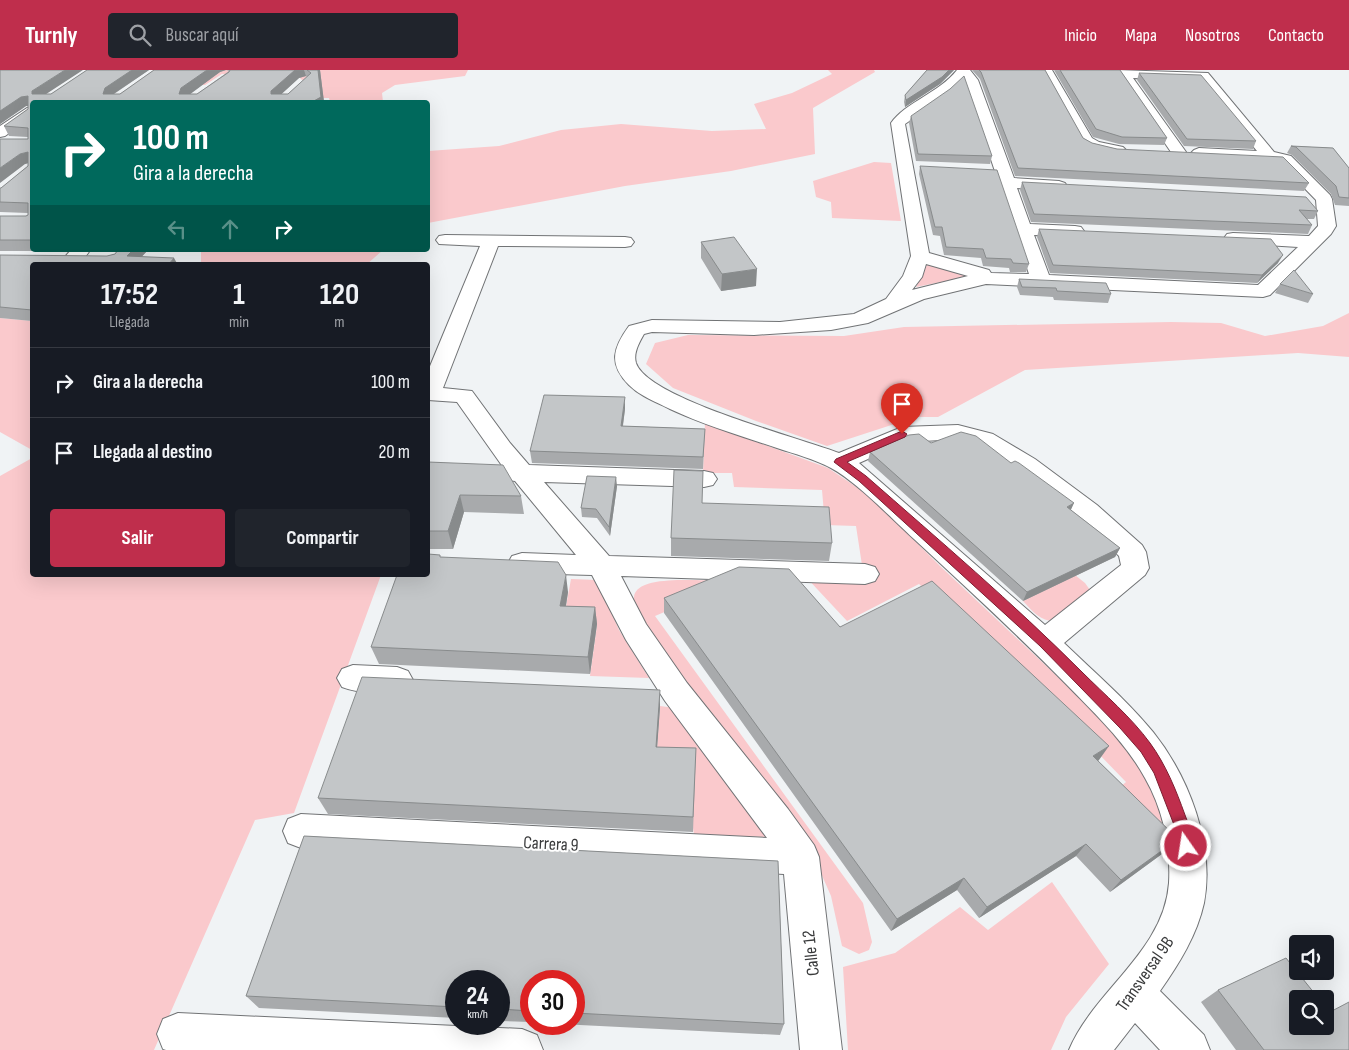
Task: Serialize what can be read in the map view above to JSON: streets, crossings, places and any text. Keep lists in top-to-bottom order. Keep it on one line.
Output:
{"streets":{"street":["Carrera 9","Calle 12","Transversal 9B"]},"crossings":[["Carrera 9","Calle 12"]],"page":{"header":"Turnly","search":"Buscar aquí","nav":["Inicio","Mapa","Nosotros","Contacto"],"turn":["100 m","Gira a la derecha"],"eta":["17:52","Llegada","1","min","120","m"],"list":[{"name":"Gira a la derecha","value":"100 m"},{"name":"Llegada al destino","value":"20 m"}],"buttons":["Salir","Compartir"],"speed":"24 km/h","limit":"30"}}
